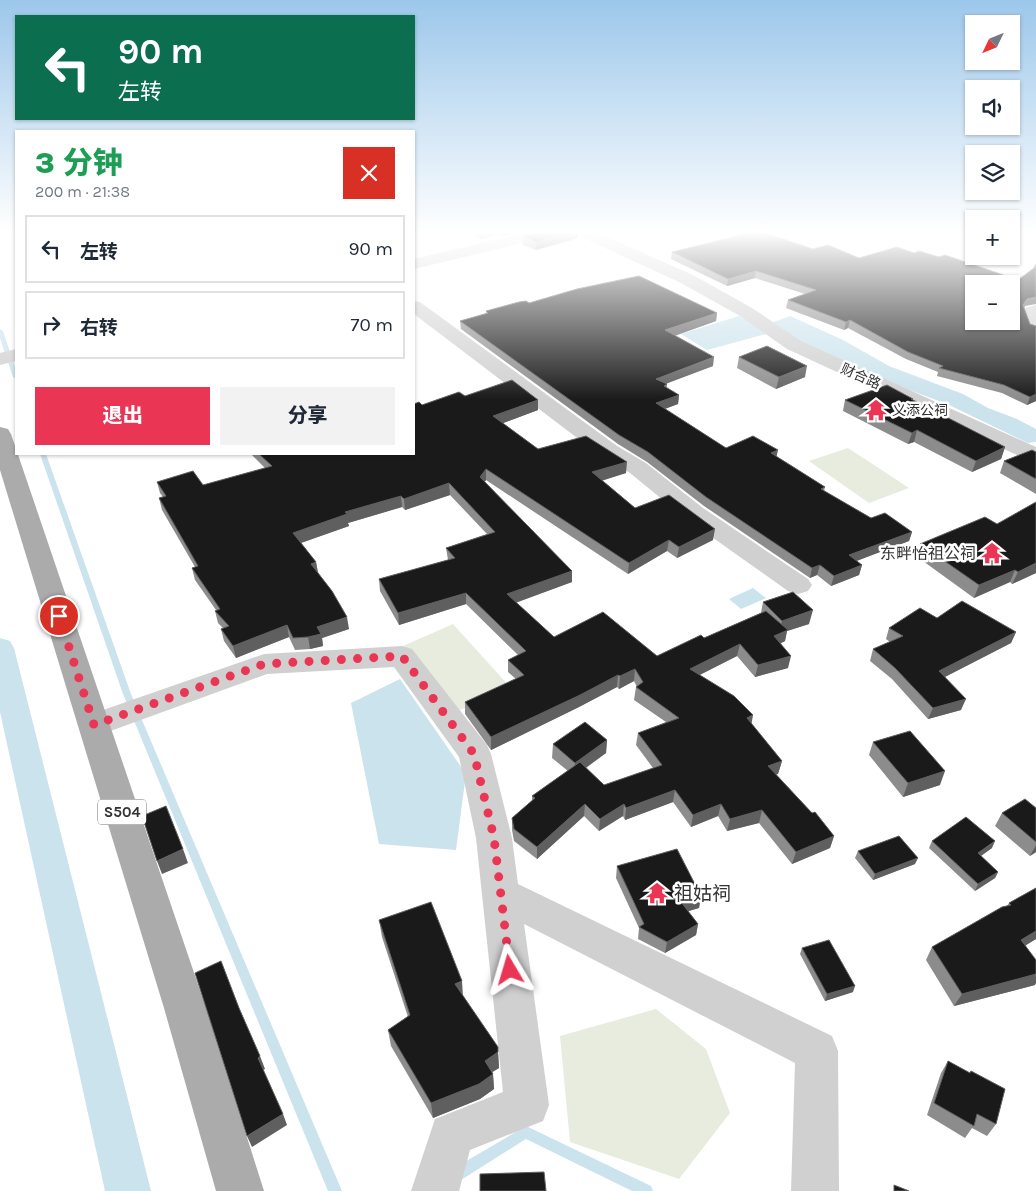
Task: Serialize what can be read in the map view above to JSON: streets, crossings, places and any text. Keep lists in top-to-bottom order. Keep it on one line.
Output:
{"streets":{"main road":["S504"],"street":["财合路"]},"places":{"temple":["义添公祠","东畔怡祖公祠","祖姑祠"]},"north":"bottom left","page":{"map_buttons":["+","−"],"turn":["90 m","左转"],"heading":["3 分钟","200 m · 21:38"],"list":[{"name":"左转","value":"90 m"},{"name":"右转","value":"70 m"}],"buttons":["退出","分享"]}}
